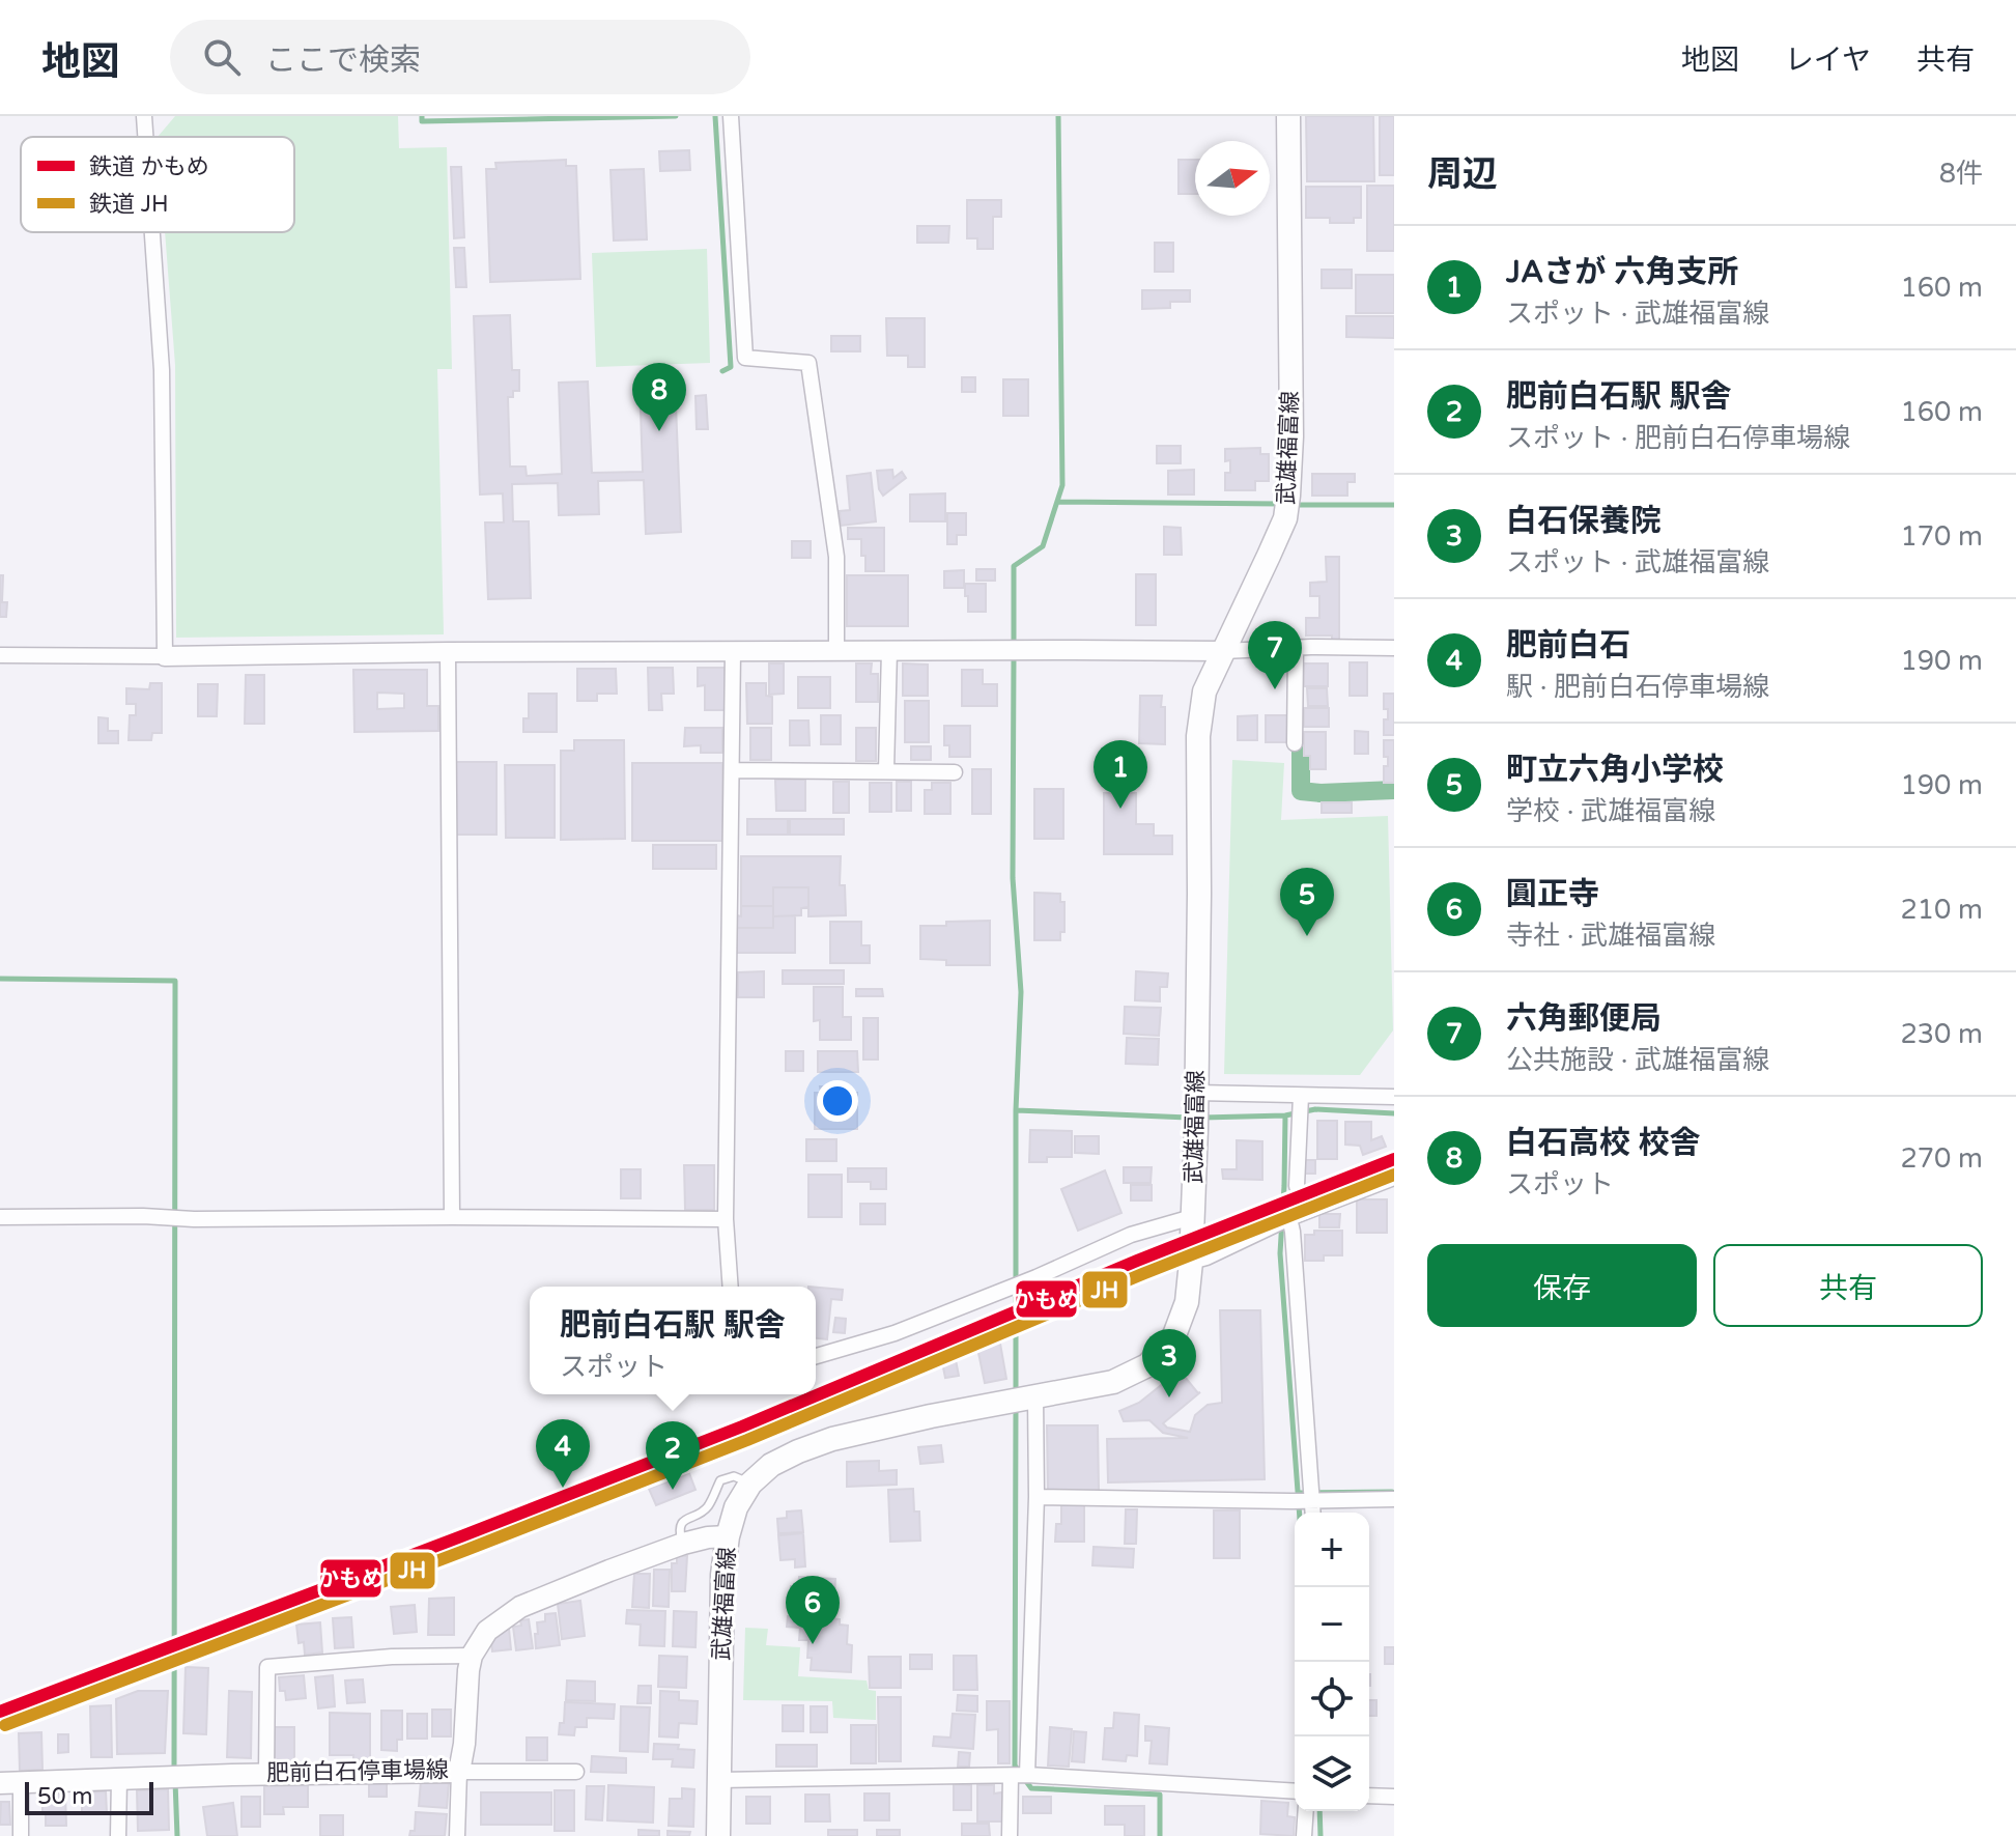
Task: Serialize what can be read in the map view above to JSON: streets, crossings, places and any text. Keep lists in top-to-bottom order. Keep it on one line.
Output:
{"streets":{"main road":["武雄福富線","肥前白石停車場線"]},"lines":["rail line かもめ","rail line JH"],"legend":["鉄道 かもめ","鉄道 JH"],"scale_bar":"50 m","north":"right","page":{"header":"地図","search":"ここで検索","nav":["地図","レイヤ","共有"],"heading":["周辺","8件"],"list":[{"mark":"1","name":"JAさが 六角支所","note":"スポット · 武雄福富線","value":"160 m"},{"mark":"2","name":"肥前白石駅 駅舎","note":"スポット · 肥前白石停車場線","value":"160 m"},{"mark":"3","name":"白石保養院","note":"スポット · 武雄福富線","value":"170 m"},{"mark":"4","name":"肥前白石","note":"駅 · 肥前白石停車場線","value":"190 m"},{"mark":"5","name":"町立六角小学校","note":"学校 · 武雄福富線","value":"190 m"},{"mark":"6","name":"圓正寺","note":"寺社 · 武雄福富線","value":"210 m"},{"mark":"7","name":"六角郵便局","note":"公共施設 · 武雄福富線","value":"230 m"},{"mark":"8","name":"白石高校 校舎","note":"スポット","value":"270 m"}],"pins":["8","7","1","5","3","4","2","6"],"buttons":["保存","共有"],"popup":["肥前白石駅 駅舎","スポット"],"map_buttons":["+","−"],"scale":"50 m"}}
